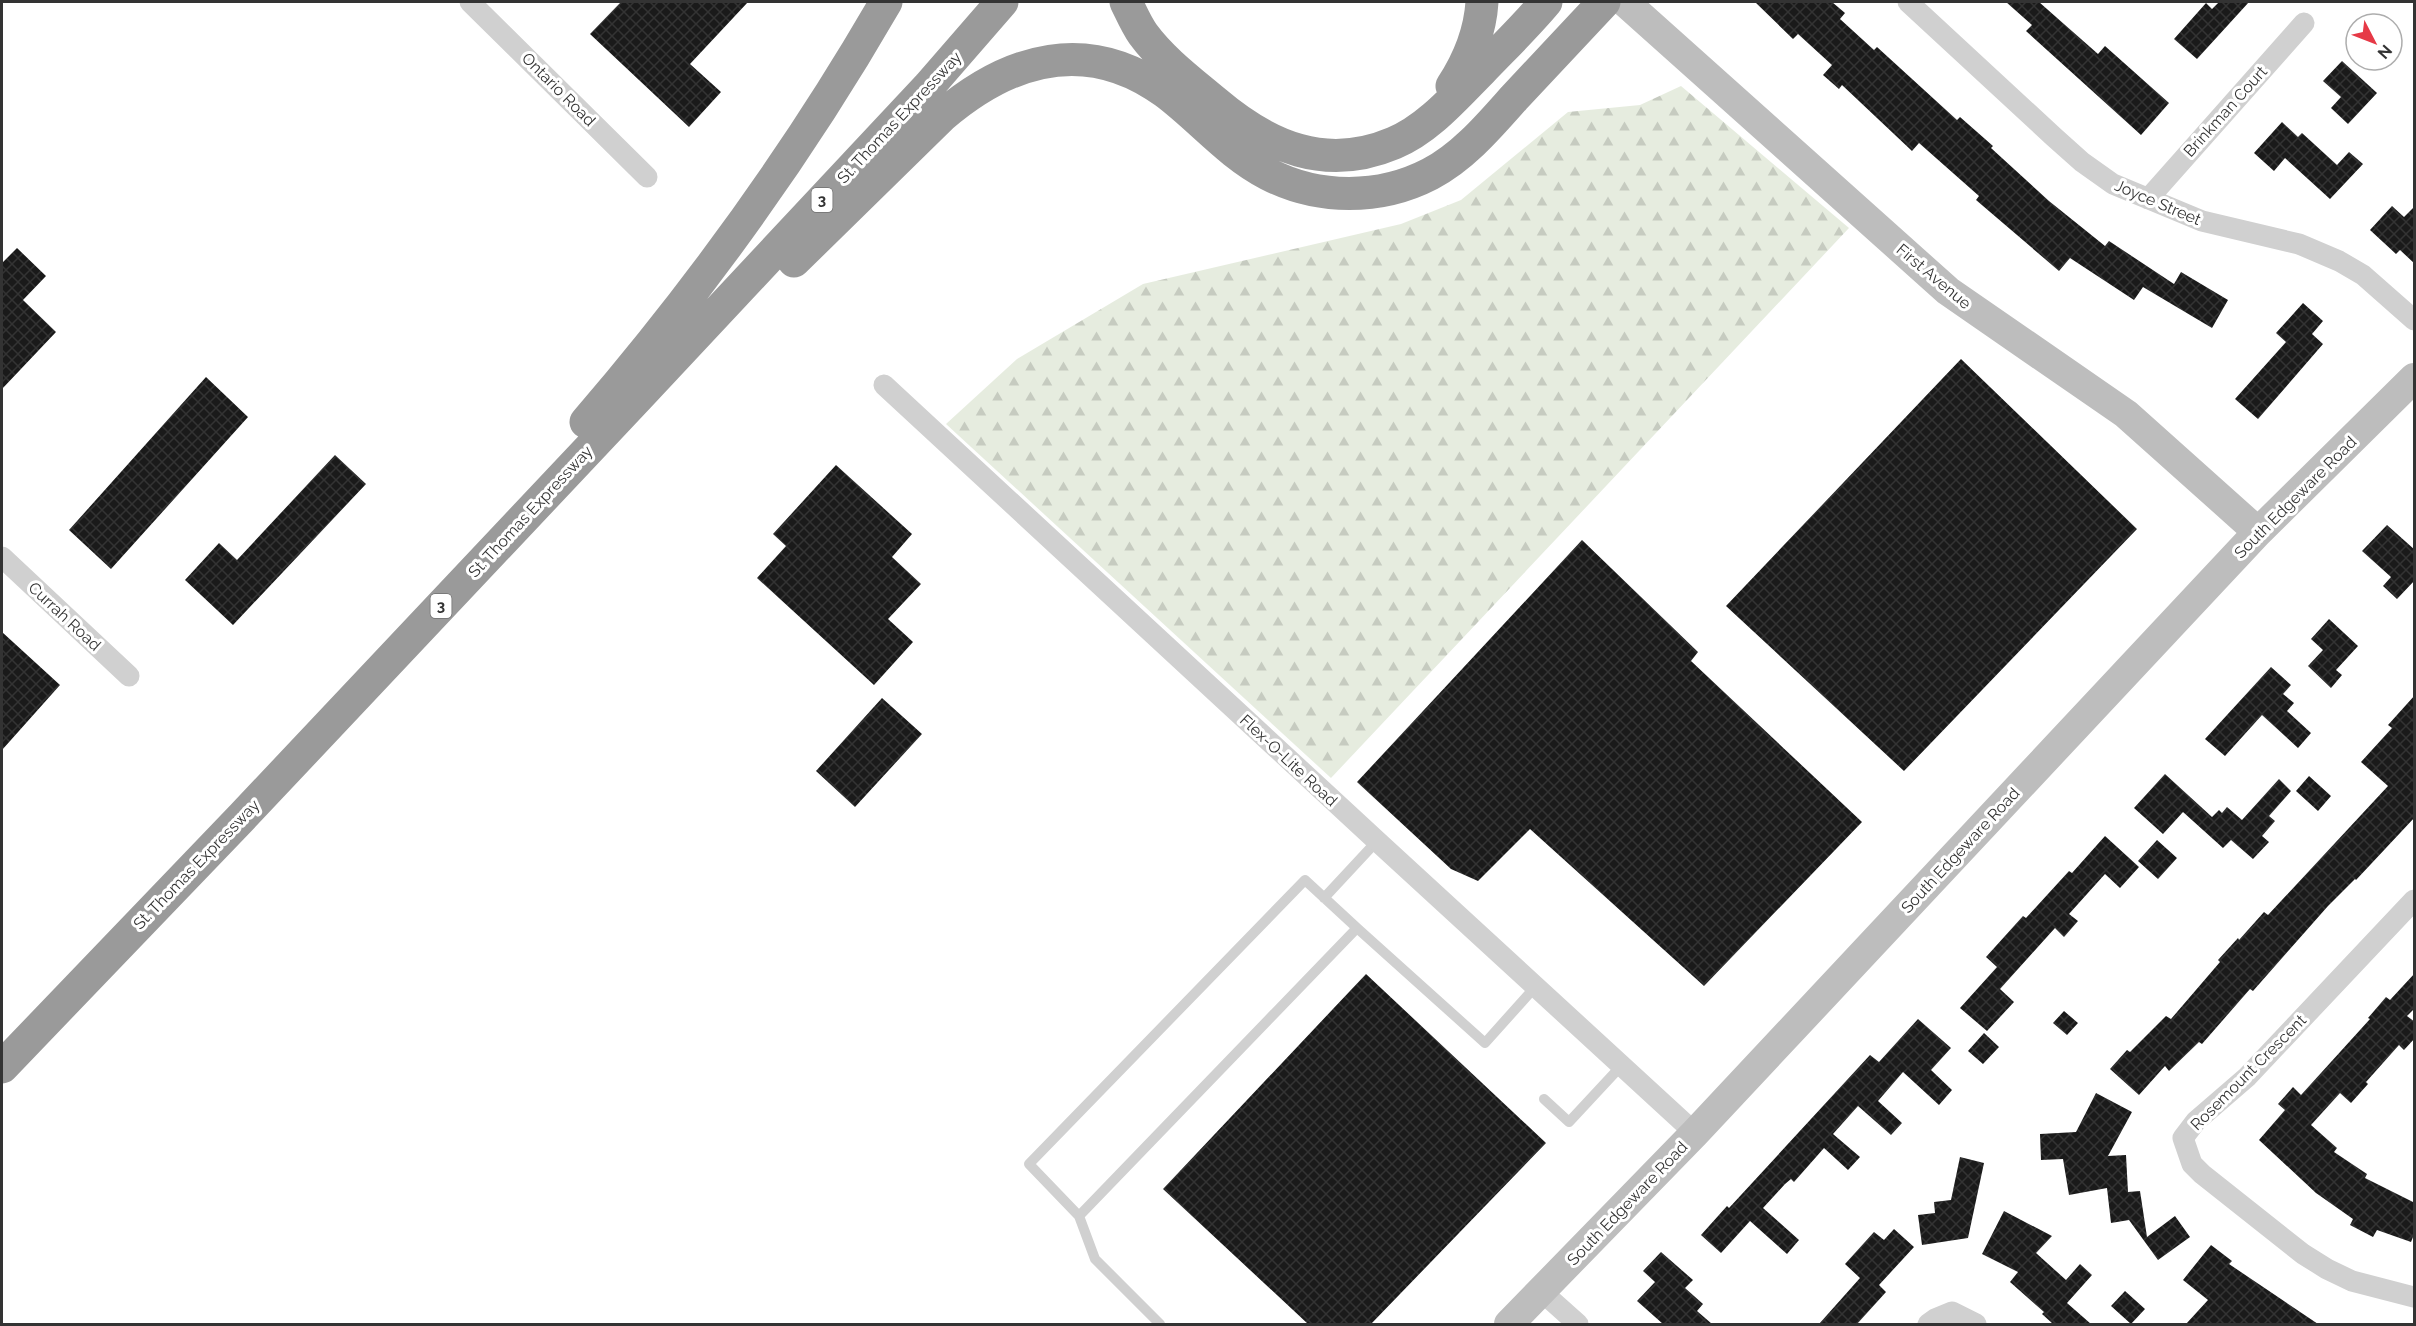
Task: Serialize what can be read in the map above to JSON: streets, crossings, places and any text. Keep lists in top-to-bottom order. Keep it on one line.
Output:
{"streets":{"highway":["St. Thomas Expressway","3"],"main road":["First Avenue","South Edgeware Road"],"street":["Ontario Road","Brinkman Court","Joyce Street","Currah Road","Flex-O-Lite Road","Rosemount Crescent"]},"crossings":[["Brinkman Court","Joyce Street"],["First Avenue","South Edgeware Road"],["South Edgeware Road","Flex-O-Lite Road"]],"north":"bottom right"}
